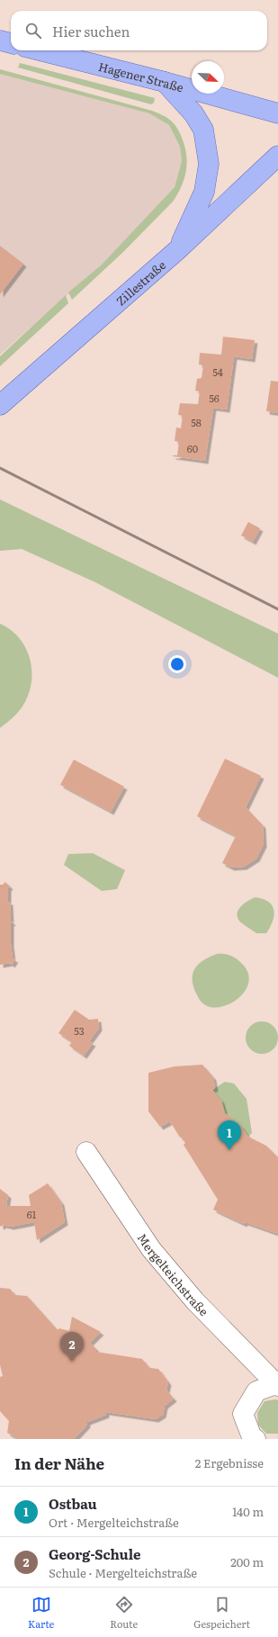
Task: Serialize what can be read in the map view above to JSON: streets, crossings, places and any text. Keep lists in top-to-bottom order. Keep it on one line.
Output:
{"streets":{"main road":["Hagener Straße","Zillestraße"],"street":["Mergelteichstraße"]},"house_numbers":["54","56","58","60","53","61"],"north":"bottom right","page":{"search":"Hier suchen","pins":["1","2"],"heading":["In der Nähe","2 Ergebnisse"],"list":[{"mark":"1","name":"Ostbau","note":"Ort · Mergelteichstraße","value":"140 m"},{"mark":"2","name":"Georg-Schule","note":"Schule · Mergelteichstraße","value":"200 m"}],"nav":["Karte","Route","Gespeichert"]}}
